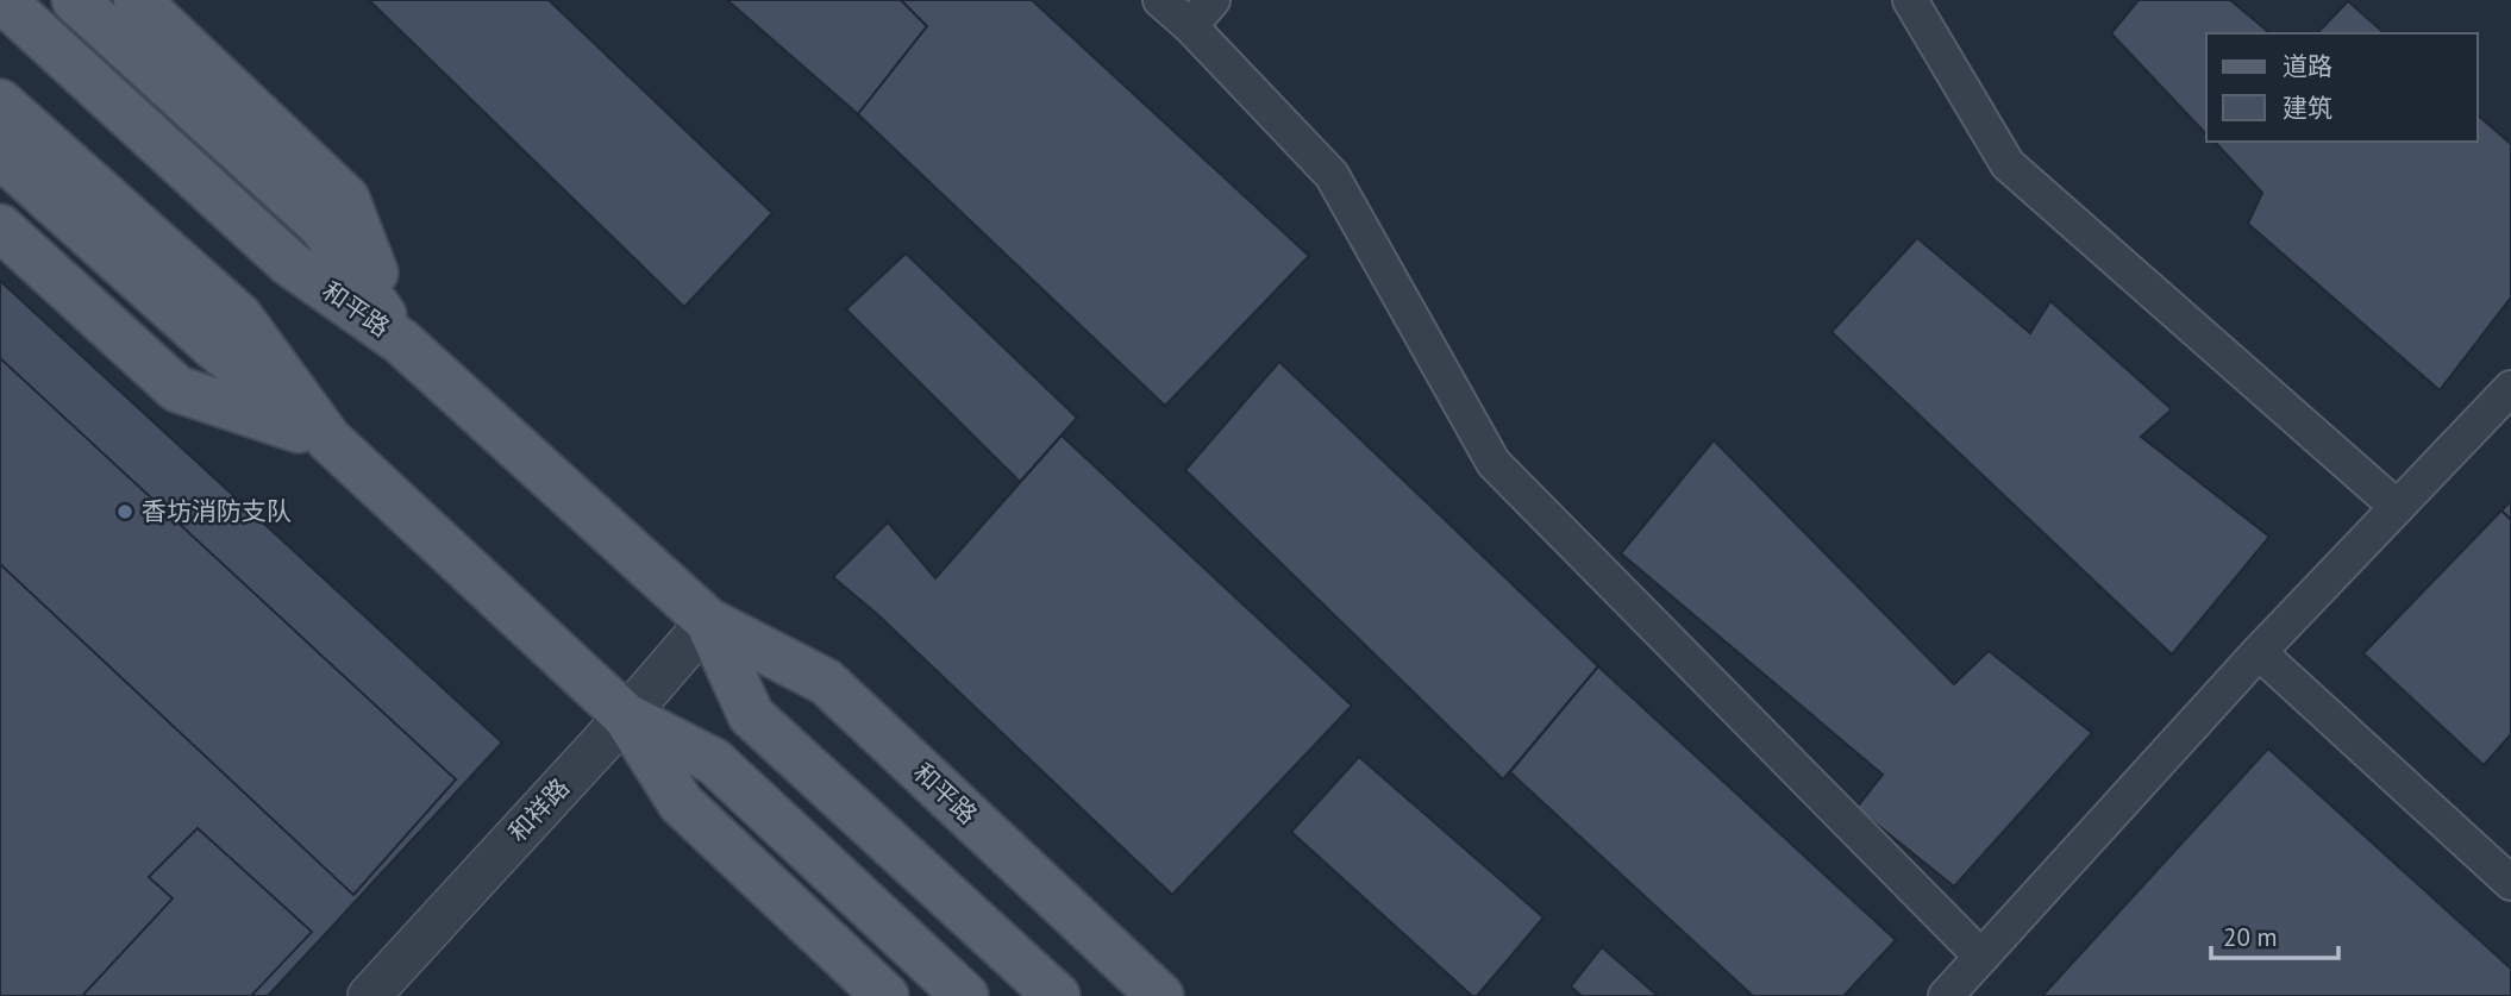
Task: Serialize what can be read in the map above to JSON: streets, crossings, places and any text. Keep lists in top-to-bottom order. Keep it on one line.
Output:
{"streets":{"main road":["和平路"],"street":["和祥路"]},"crossings":[["和平路","和祥路"]],"places":["香坊消防支队"],"legend":["道路","建筑"],"scale_bar":"20 m"}
